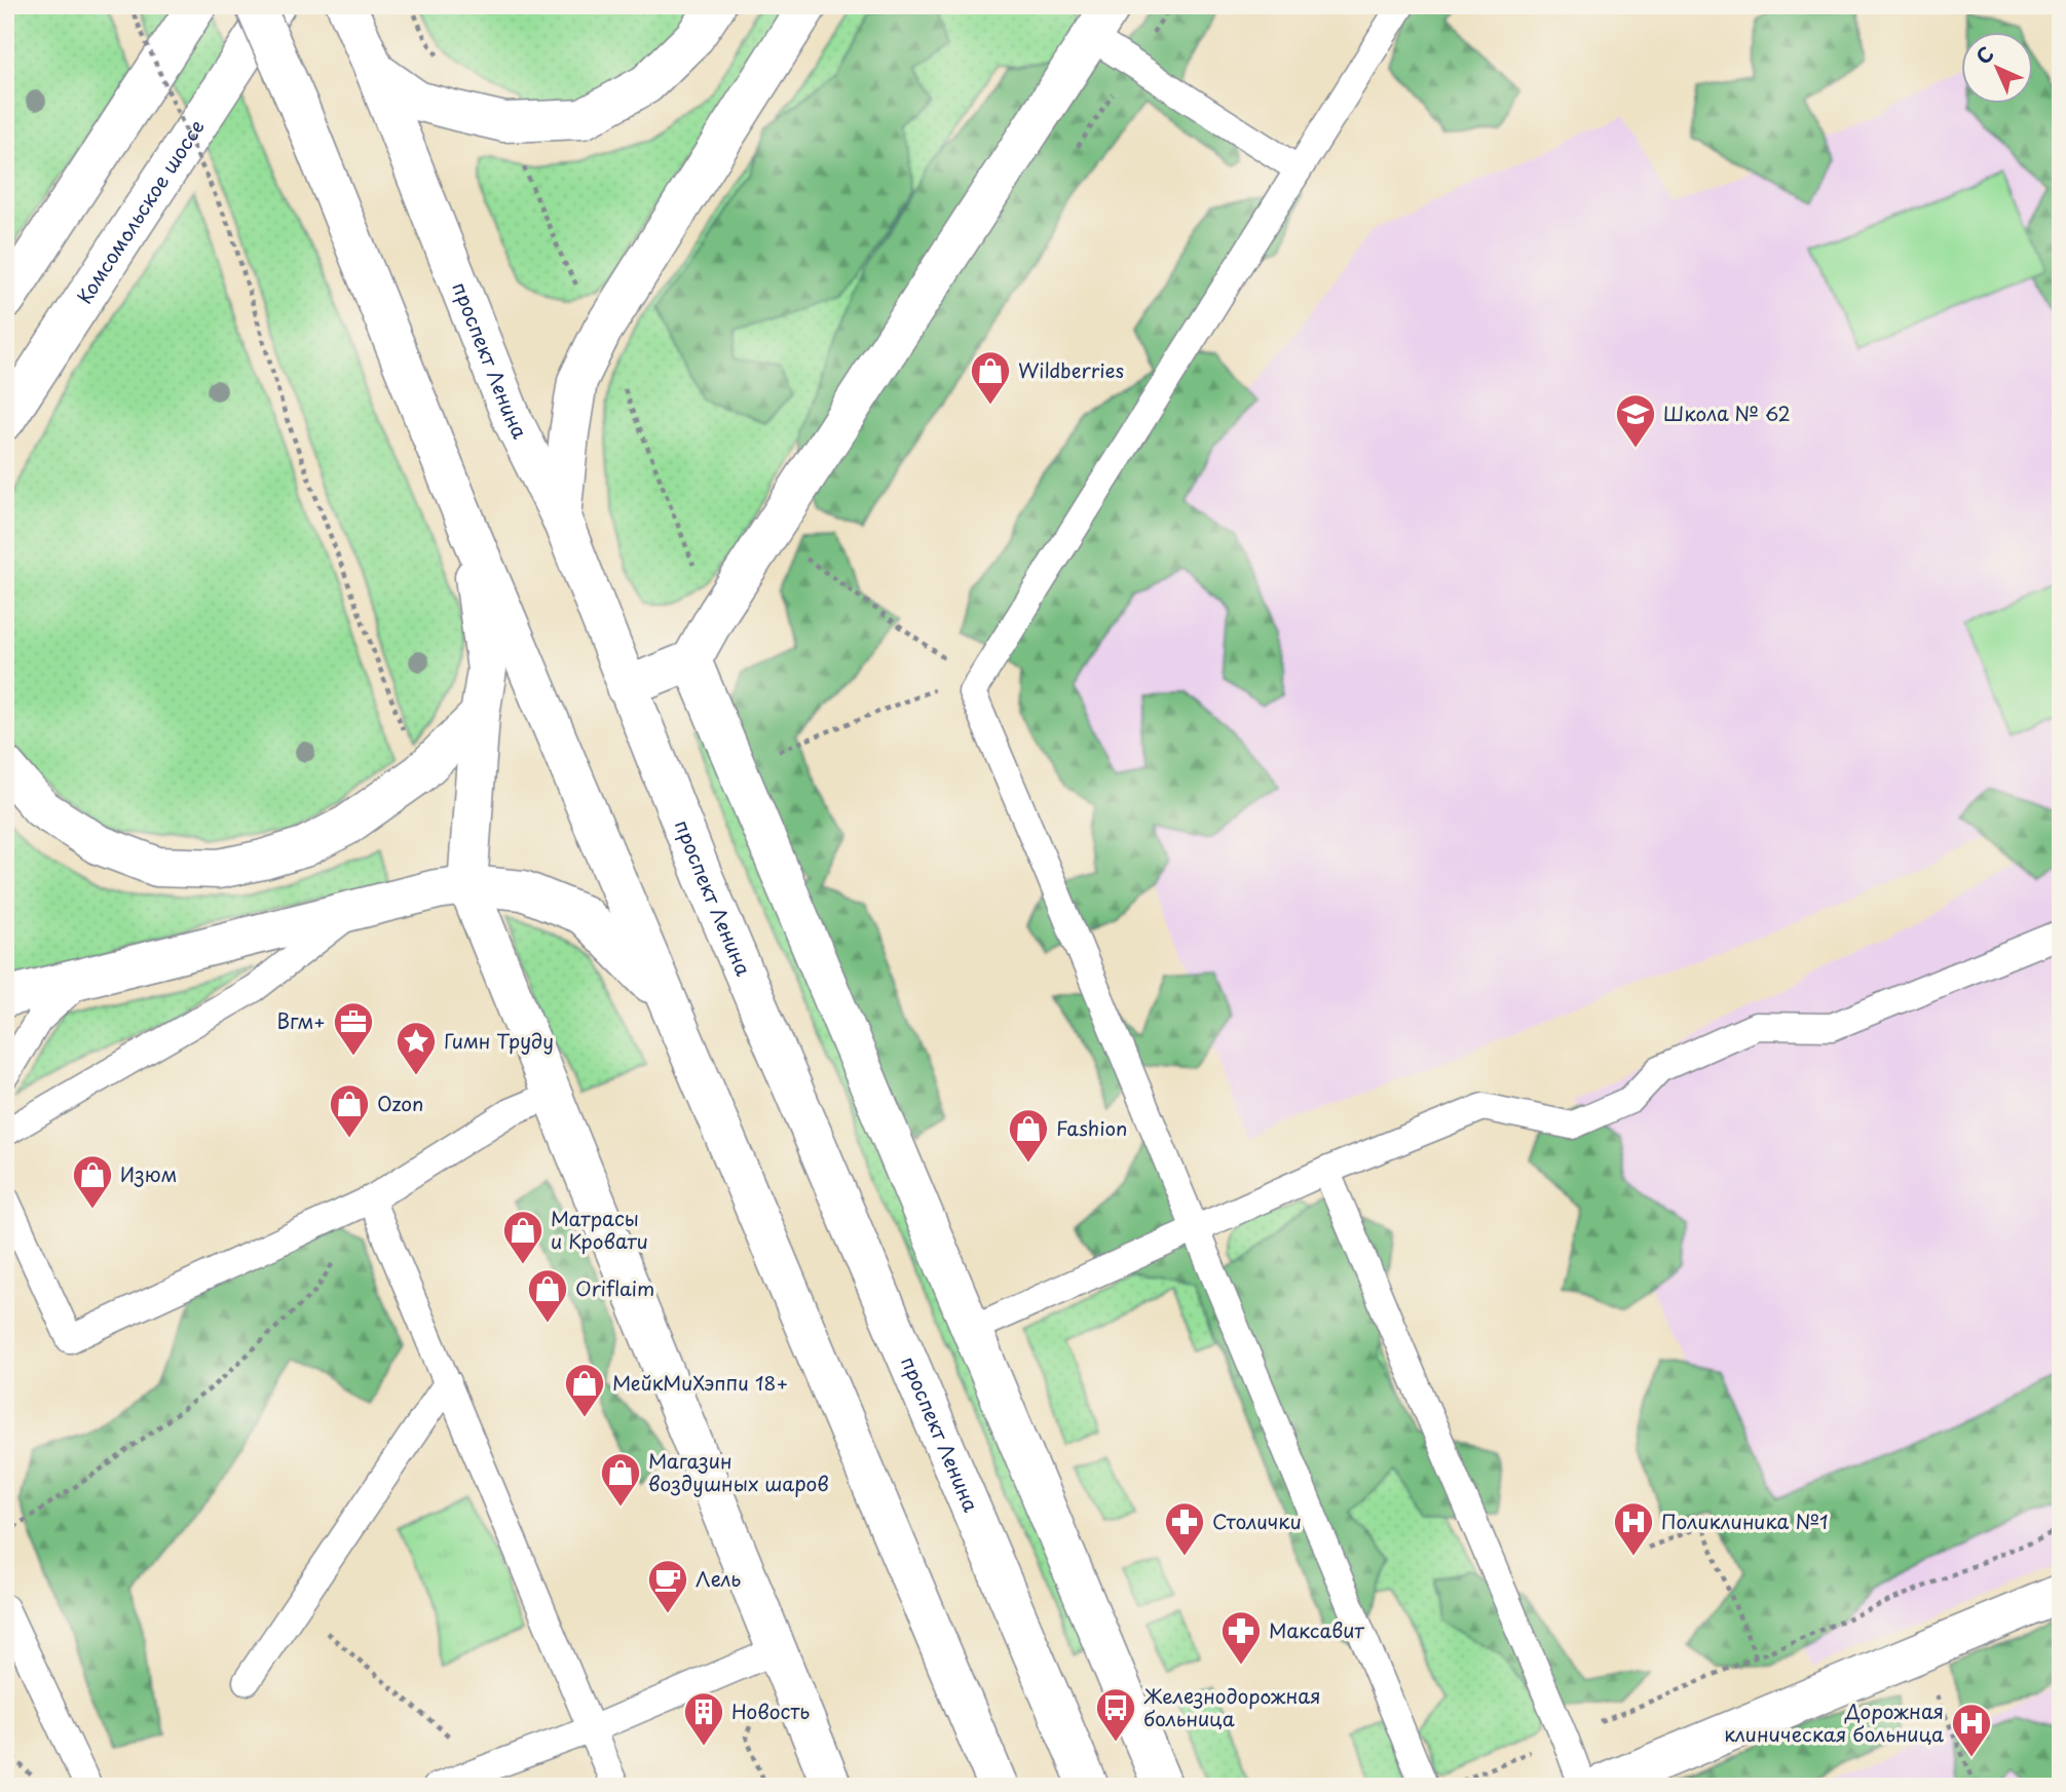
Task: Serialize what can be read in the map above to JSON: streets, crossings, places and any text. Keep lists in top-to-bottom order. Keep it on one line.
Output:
{"streets":{"main road":["Комсомольское шоссе","проспект Ленина"]},"places":{"shop":["Wildberries","Ozon","Fashion","Изюм","Матрасы и Кровати","Oriflaim","МейкМиХэппи 18+","Магазин воздушных шаров"],"school or university":["Школа № 62"],"office":["Вгм+"],"place":["Гимн Труду"],"pharmacy":["Столички","Максавит"],"hospital":["Поликлиника №1","Дорожная клиническая больница"],"cafe":["Лель"],"bus stop":["Железнодорожная больница"],"building":["Новость"]},"north":"top left"}
